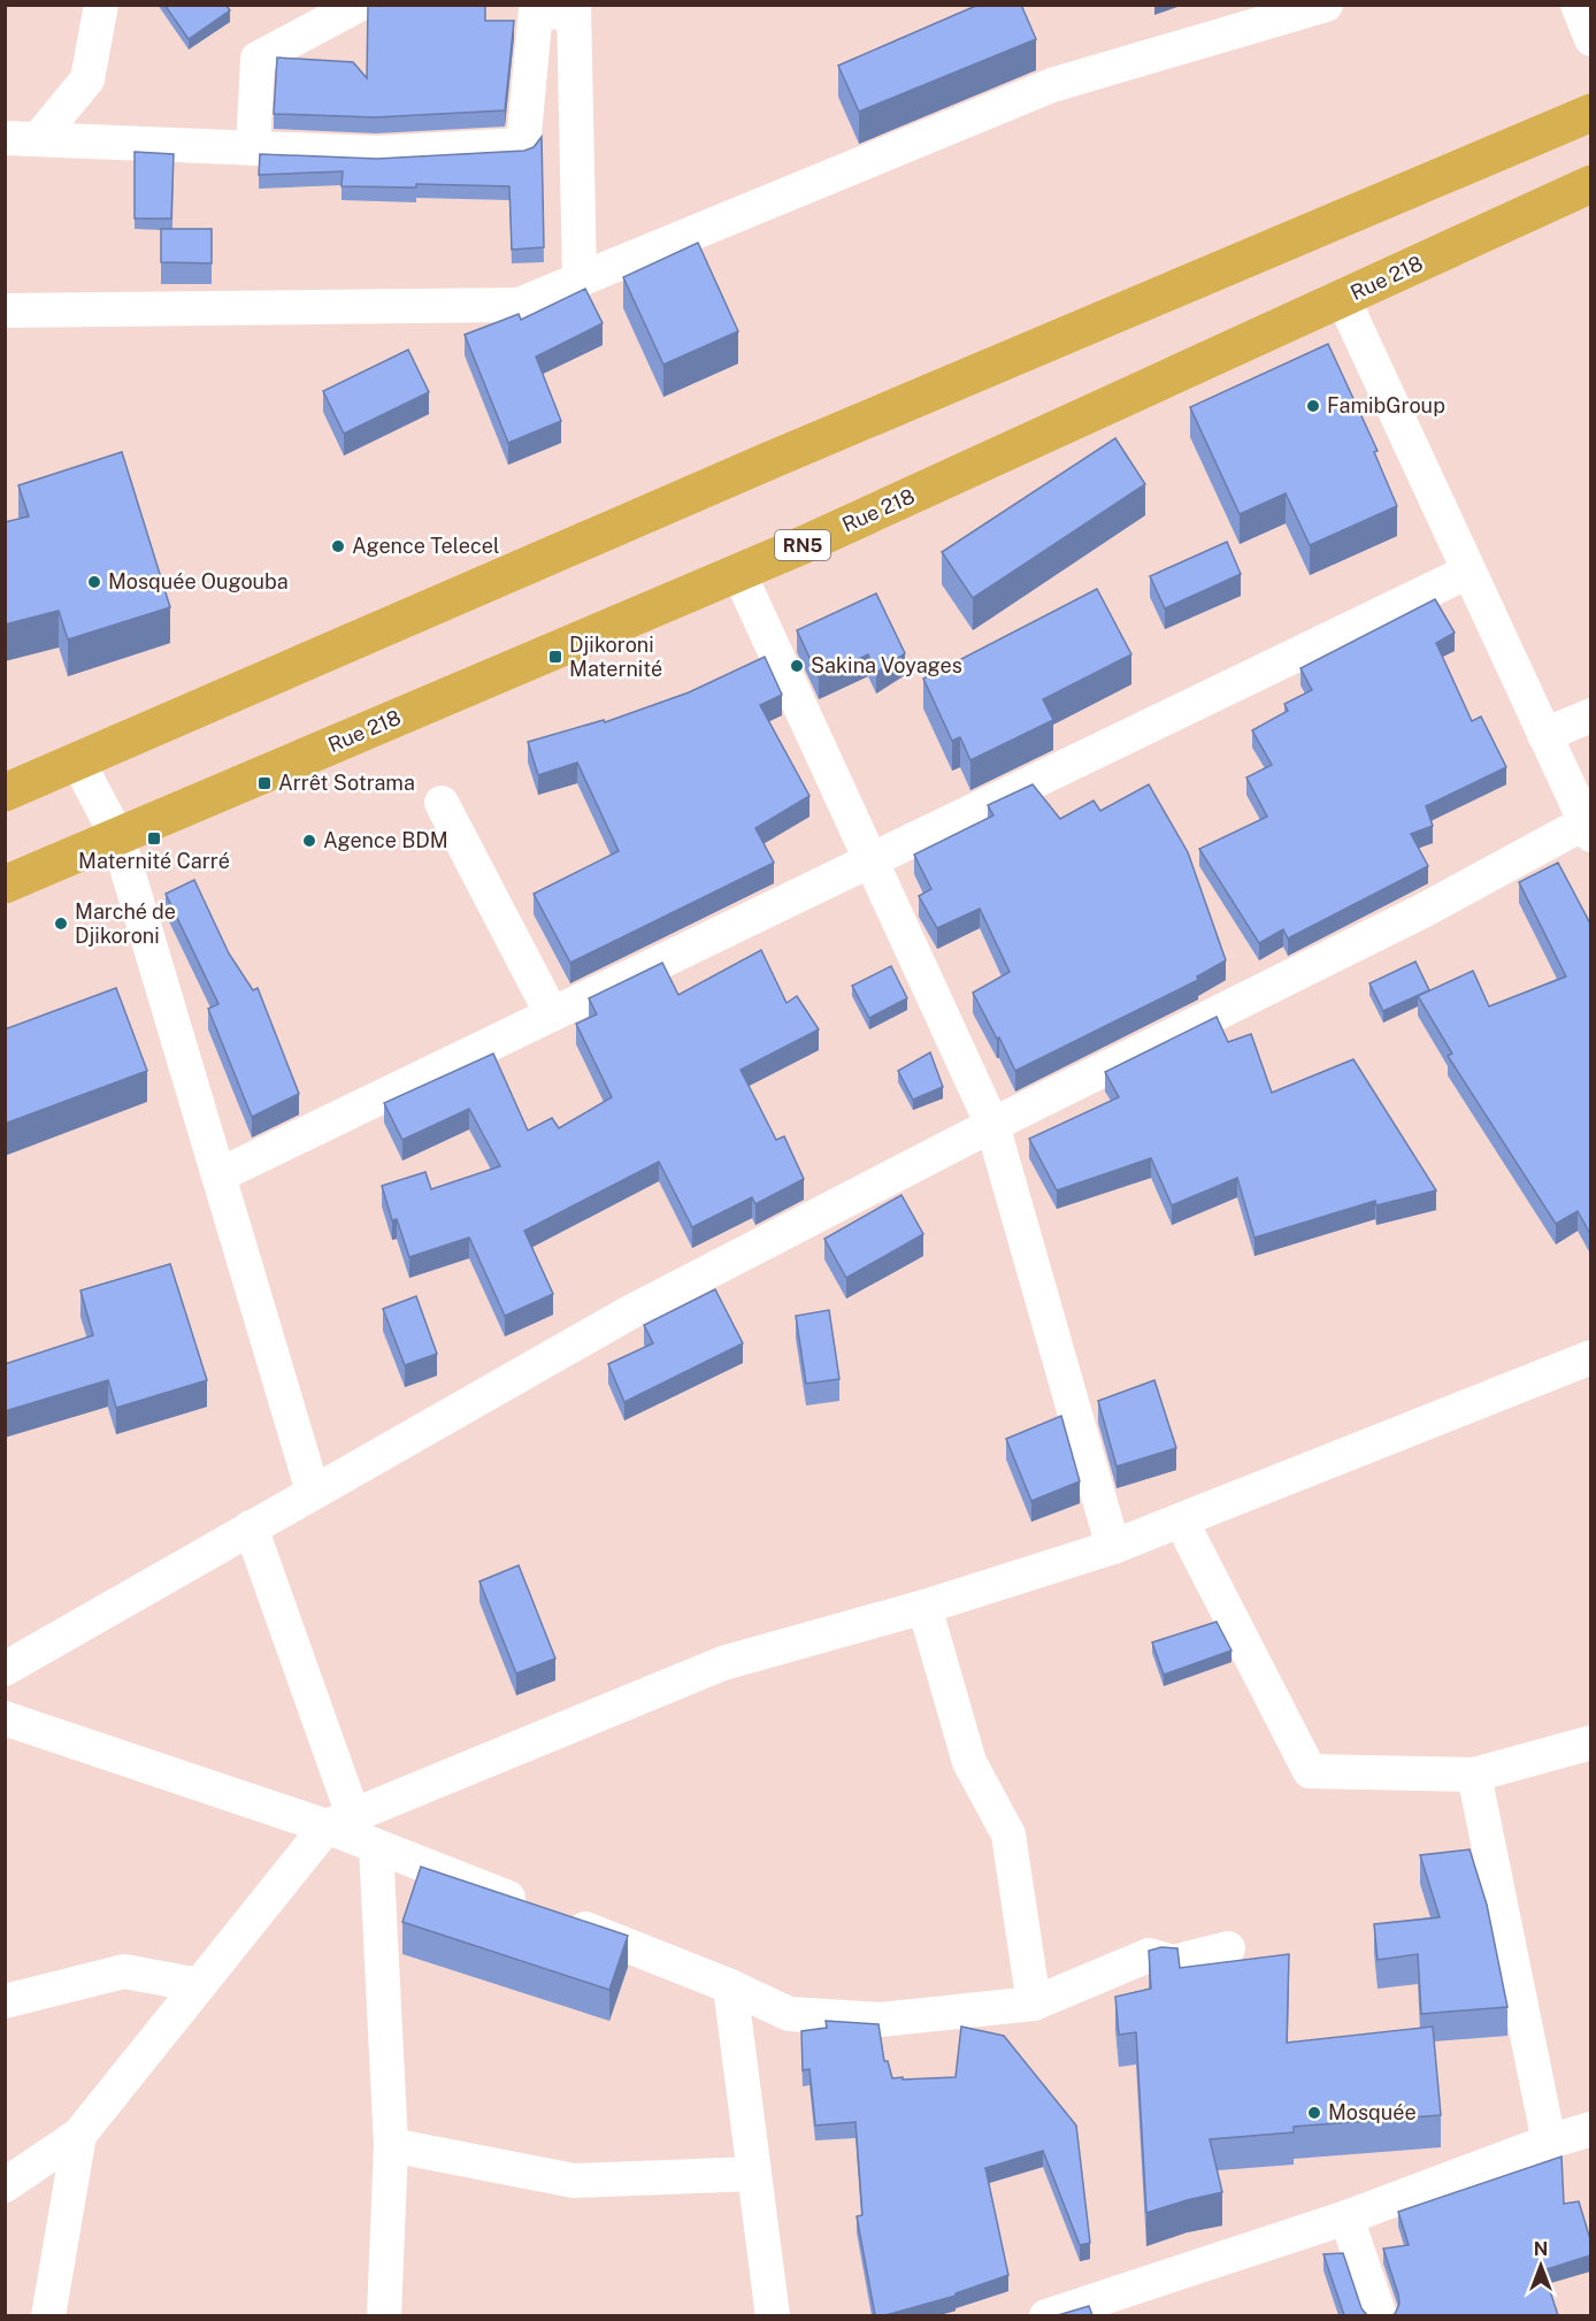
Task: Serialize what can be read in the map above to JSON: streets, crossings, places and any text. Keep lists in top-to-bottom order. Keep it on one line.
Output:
{"streets":{"highway":["Rue 218","RN5"]},"places":{"other":["FamibGroup","Agence Telecel","Mosquée Ougouba","Sakina Voyages","Agence BDM","Marché de Djikoroni","Mosquée"],"transit":["Djikoroni Maternité","Arrêt Sotrama","Maternité Carré"]},"north":"top"}
